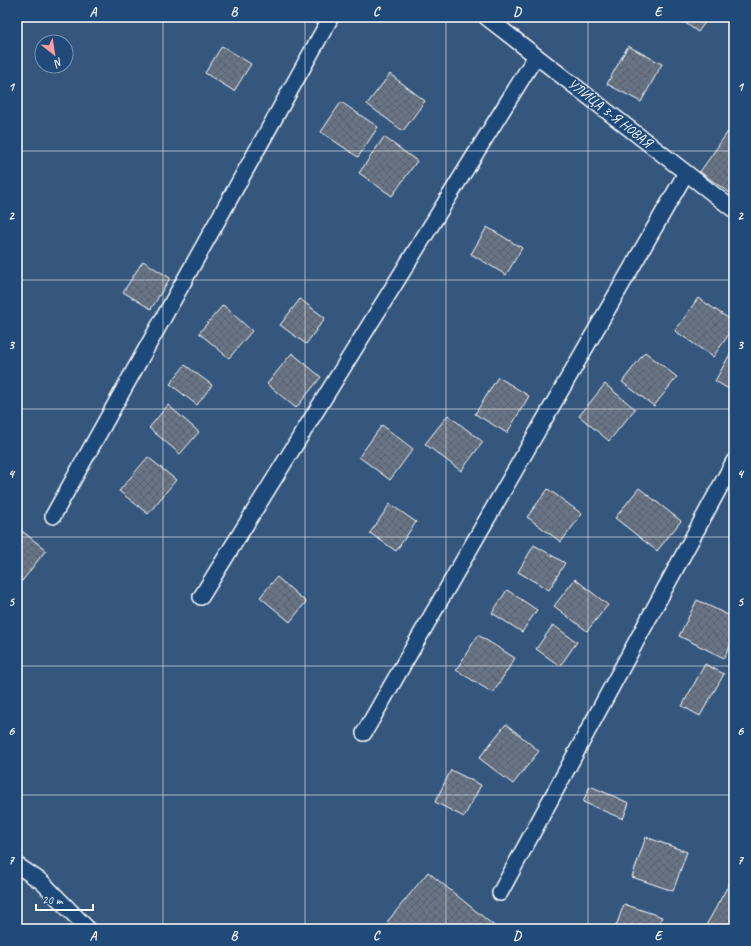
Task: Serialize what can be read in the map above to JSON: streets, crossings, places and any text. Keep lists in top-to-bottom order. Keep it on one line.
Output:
{"streets":{"street":["УЛИЦА 3-Я НОВАЯ"]},"scale_bar":"20 m","north":"bottom right","grid":{"columns":["A","B","C","D","E"],"rows":["1","2","3","4","5","6","7"]}}
